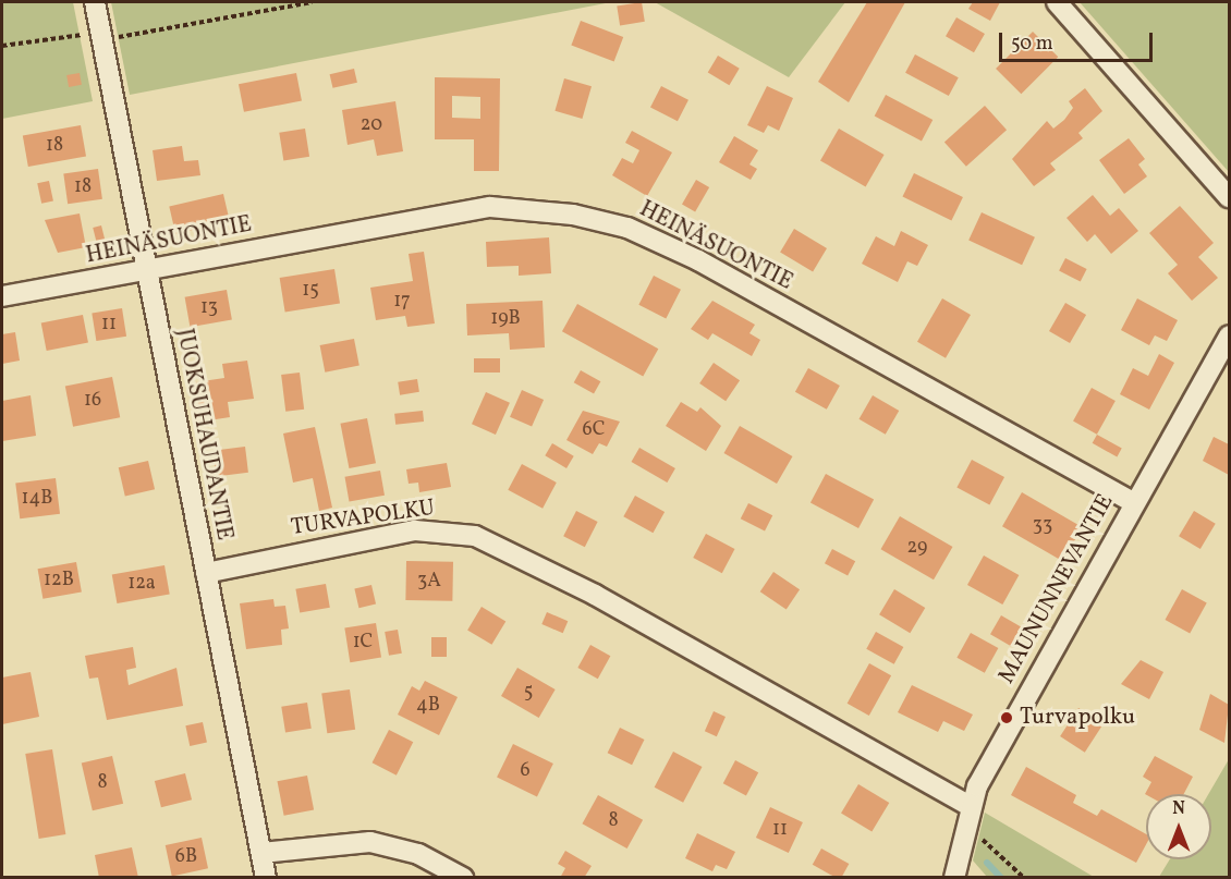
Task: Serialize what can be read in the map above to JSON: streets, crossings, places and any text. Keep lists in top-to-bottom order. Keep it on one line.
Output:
{"streets":{"street":["HEINÄSUONTIE","JUOKSUHAUDANTIE","TURVAPOLKU","MAUNUNNEVANTIE"]},"crossings":[["HEINÄSUONTIE","JUOKSUHAUDANTIE"],["HEINÄSUONTIE","MAUNUNNEVANTIE"],["JUOKSUHAUDANTIE","TURVAPOLKU"],["TURVAPOLKU","MAUNUNNEVANTIE"]],"places":["Turvapolku"],"house_numbers":["20","18","18","15","17","13","19B","11","16","6C","14B","33","29","12B","3A","12a","1C","5","4B","6","8","8","11","6B"],"scale_bar":"50 m","north":"top"}
